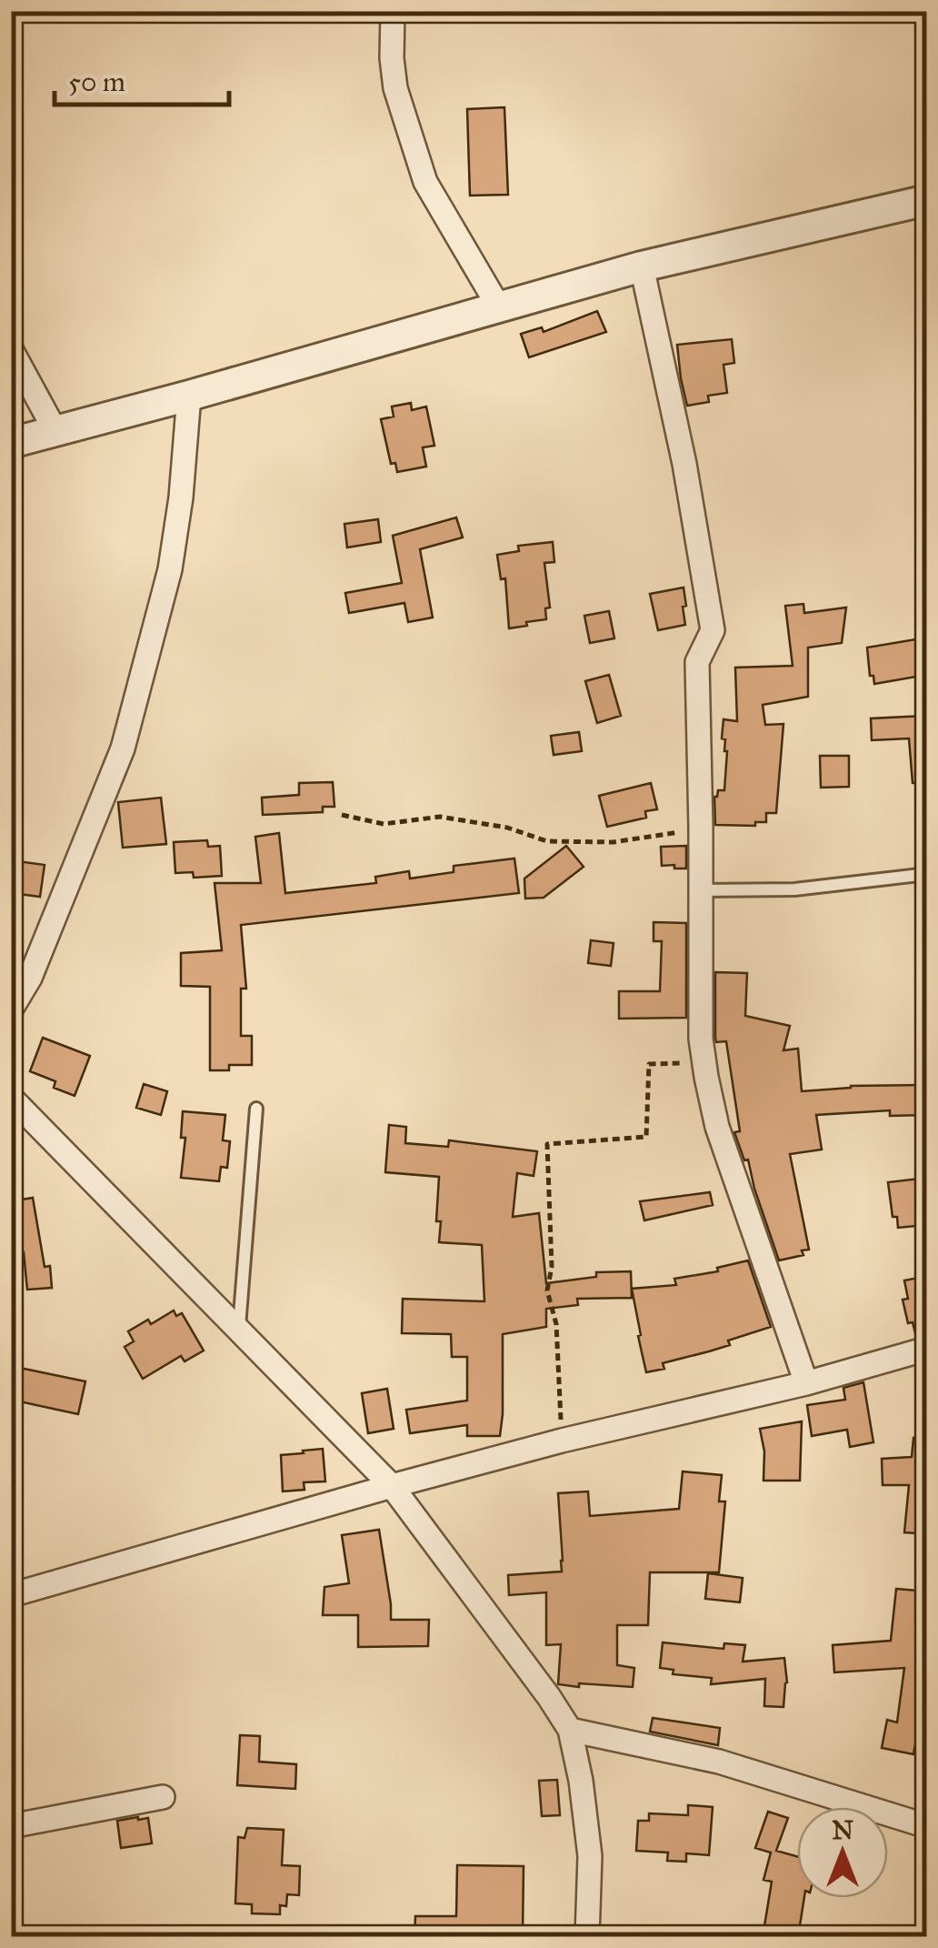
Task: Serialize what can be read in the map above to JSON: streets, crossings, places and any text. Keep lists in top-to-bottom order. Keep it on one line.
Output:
{"scale_bar":"50 m","north":"top"}
